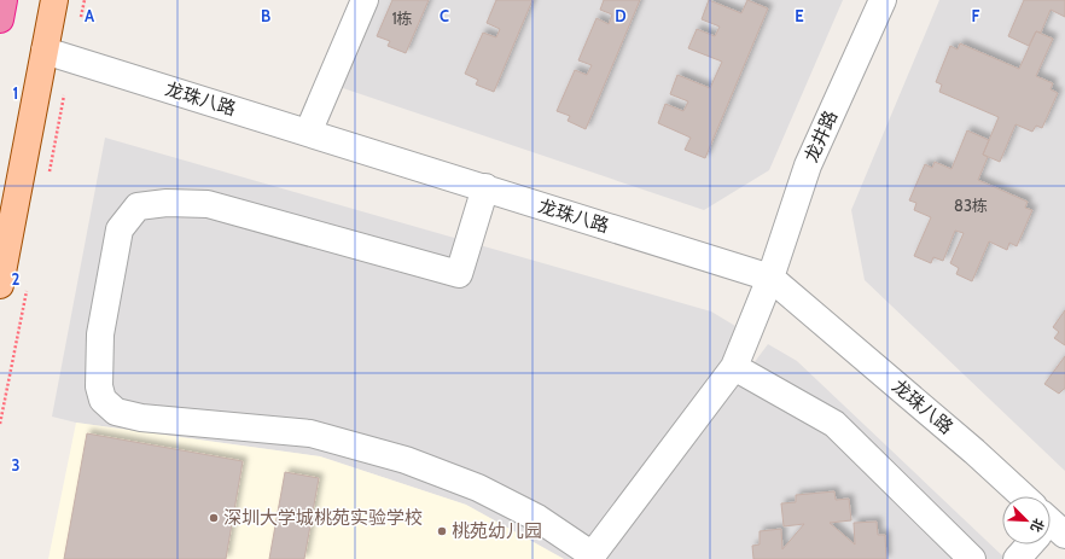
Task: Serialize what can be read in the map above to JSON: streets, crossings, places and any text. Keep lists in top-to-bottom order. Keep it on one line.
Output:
{"streets":{"street":["龙珠八路","龙井路"]},"crossings":[["龙珠八路","龙井路"]],"places":["深圳大学城桃苑实验学校","桃苑幼儿园"],"house_numbers":["1栋","83栋"],"north":"bottom right","grid":{"columns":["A","B","C","D","E","F"],"rows":["1","2","3"]}}
